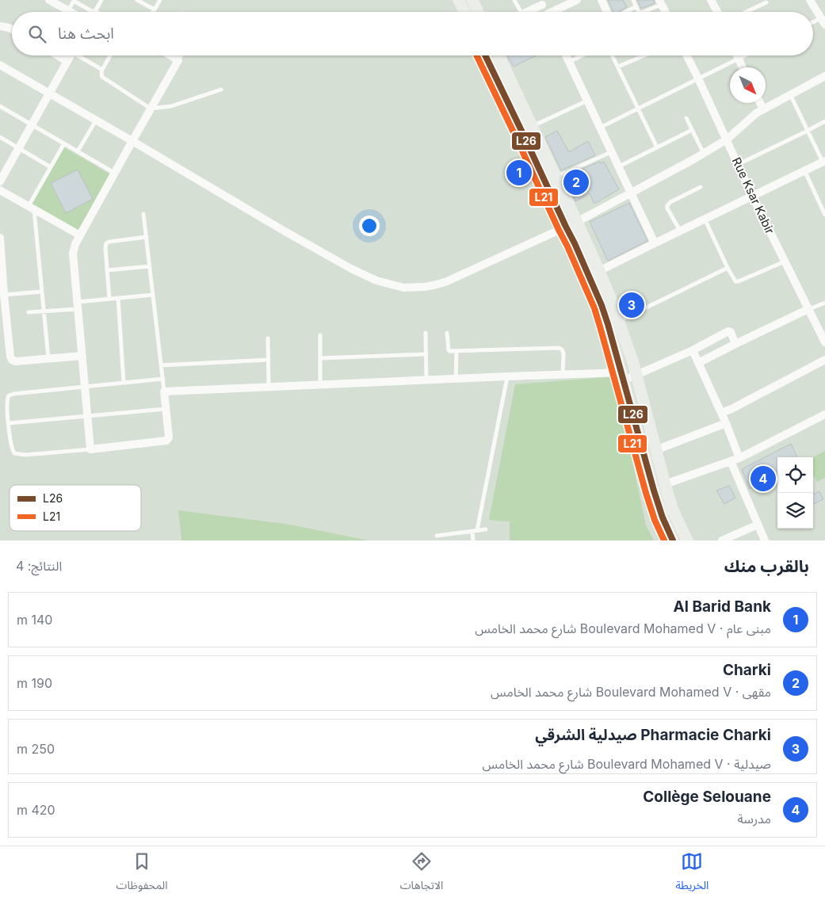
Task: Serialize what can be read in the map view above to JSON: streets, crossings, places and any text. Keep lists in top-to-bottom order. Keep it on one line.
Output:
{"streets":{"street":["Rue Ksar Kabir"]},"lines":["transit line L26","transit line L21"],"legend":["L26","L21"],"north":"bottom right","page":{"search":"ابحث هنا","pins":["1","2","3","4"],"heading":["بالقرب منك","النتائج: 4"],"list":[{"mark":"1","name":"Al Barid Bank","note":"مبنى عام · Boulevard Mohamed V شارع محمد الخامس","value":"140 m"},{"mark":"2","name":"Charki","note":"مقهى · Boulevard Mohamed V شارع محمد الخامس","value":"190 m"},{"mark":"3","name":"Pharmacie Charki صيدلية الشرقي","note":"صيدلية · Boulevard Mohamed V شارع محمد الخامس","value":"250 m"},{"mark":"4","name":"Collège Selouane","note":"مدرسة","value":"420 m"}],"nav":["الخريطة","الاتجاهات","المحفوظات"]}}
